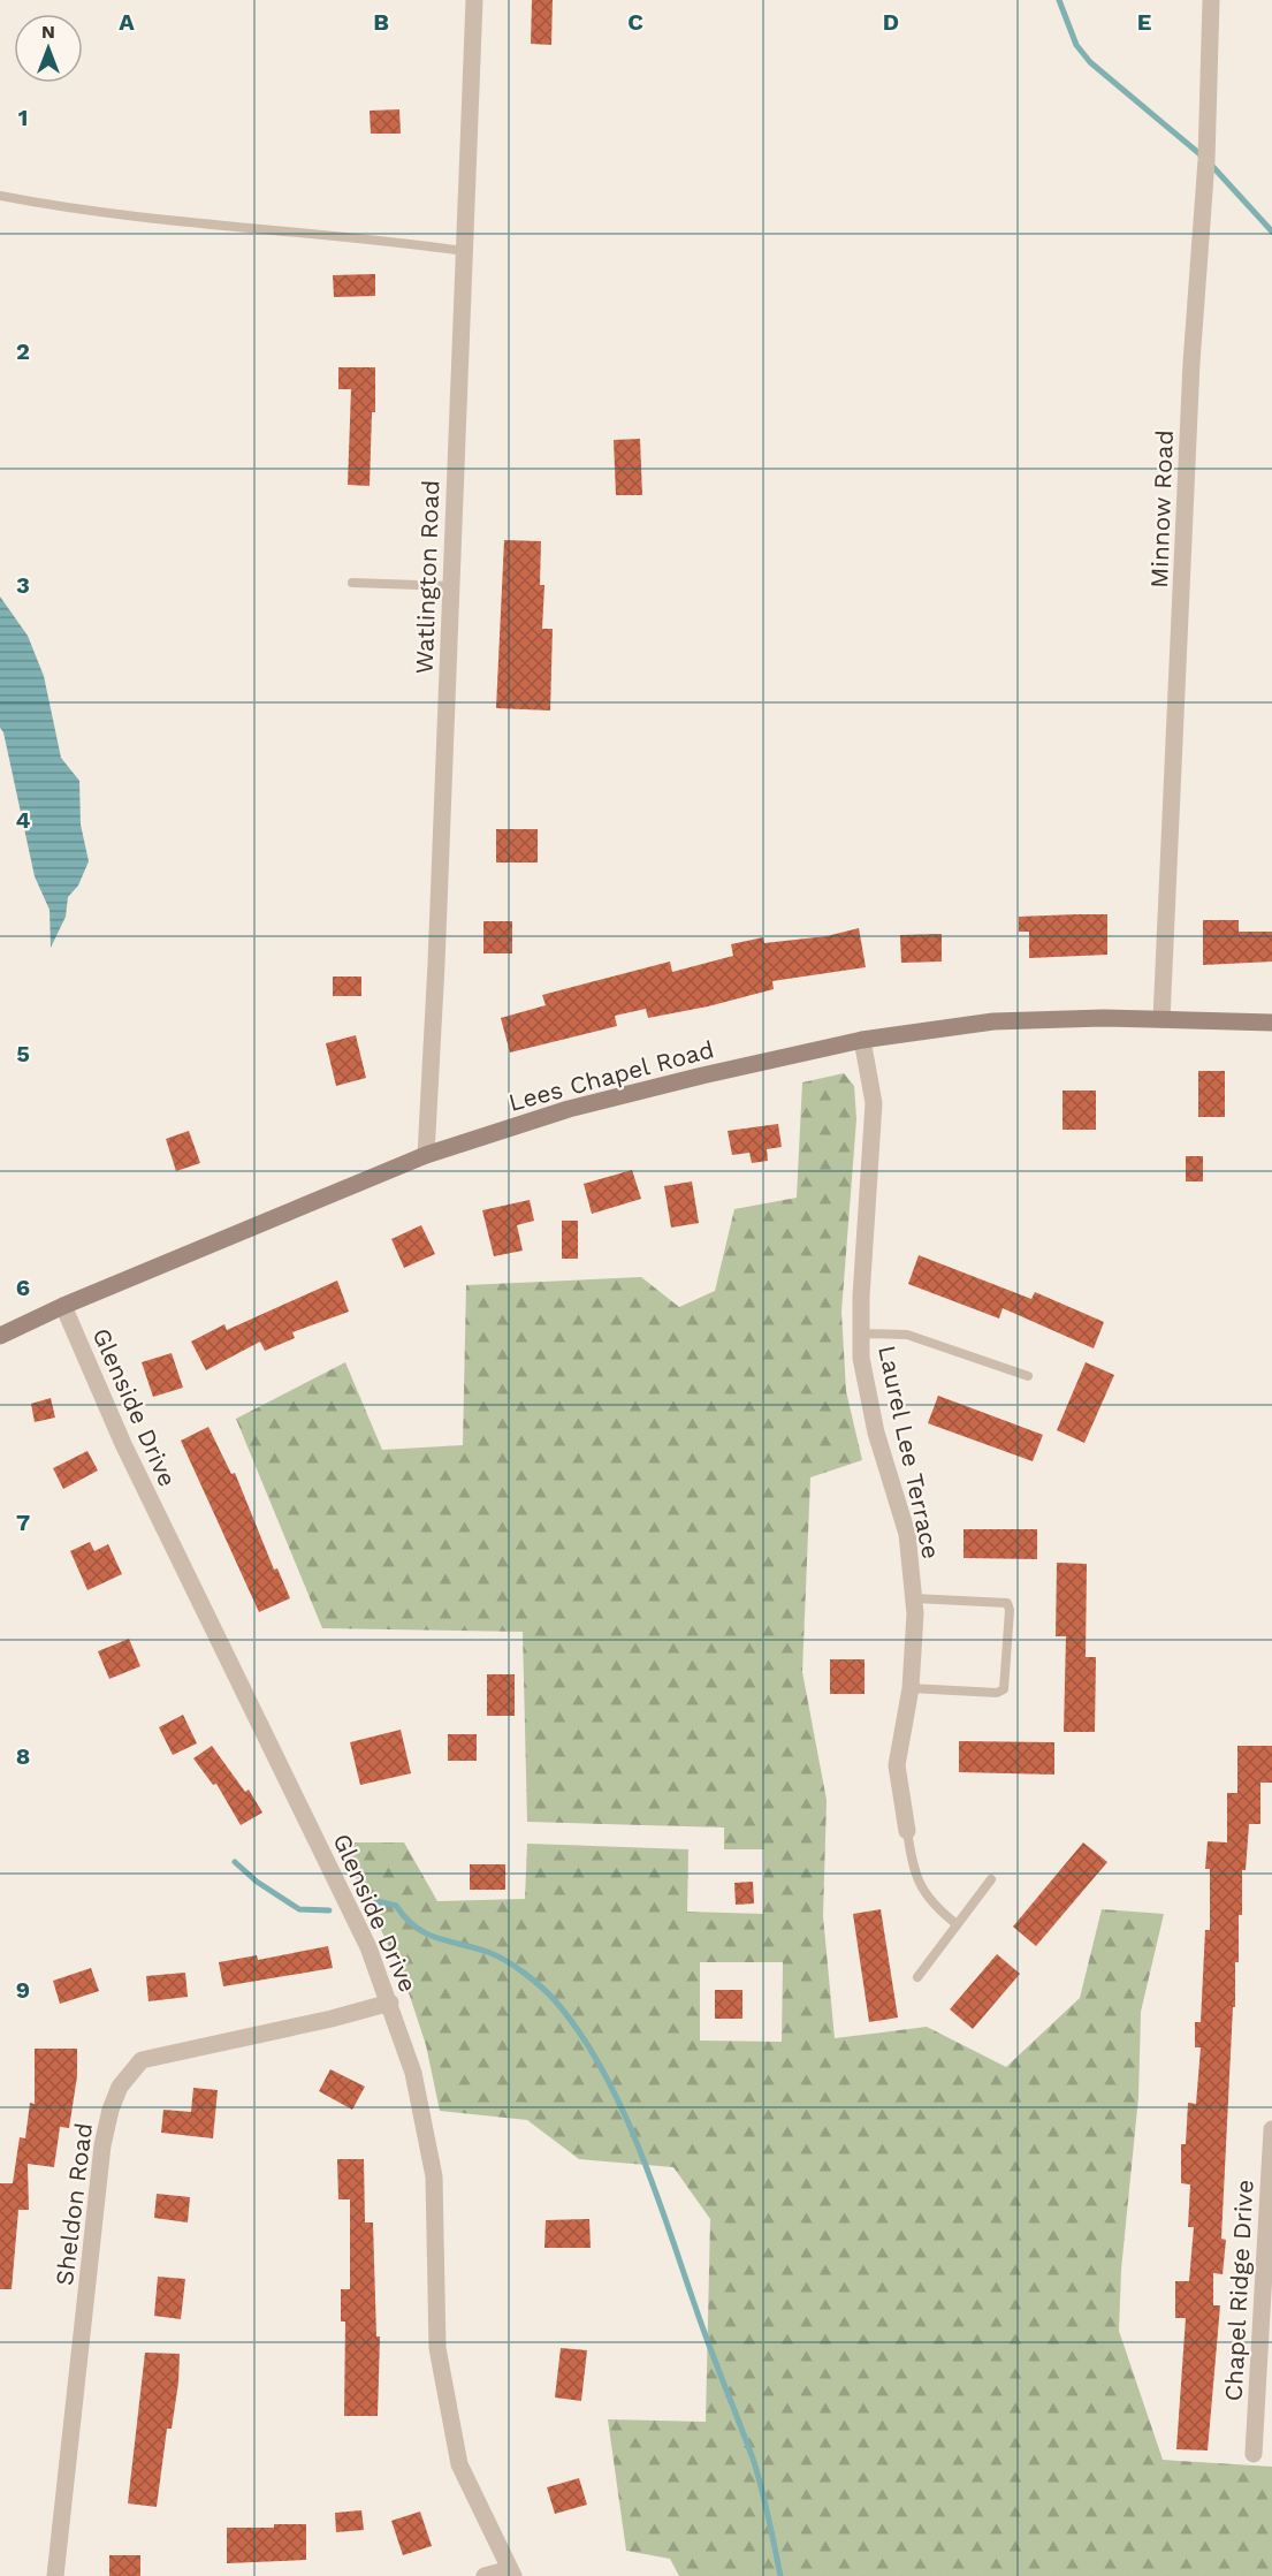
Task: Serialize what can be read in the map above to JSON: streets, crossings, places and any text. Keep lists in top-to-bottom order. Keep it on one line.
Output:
{"streets":{"main road":["Lees Chapel Road"],"street":["Minnow Road","Watlington Road","Glenside Drive","Laurel Lee Terrace","Sheldon Road","Chapel Ridge Drive"]},"crossings":[["Minnow Road","Lees Chapel Road"],["Watlington Road","Lees Chapel Road"],["Lees Chapel Road","Glenside Drive"],["Lees Chapel Road","Laurel Lee Terrace"],["Glenside Drive","Sheldon Road"]],"north":"top","grid":{"columns":["A","B","C","D","E"],"rows":["1","2","3","4","5","6","7","8","9"]}}
